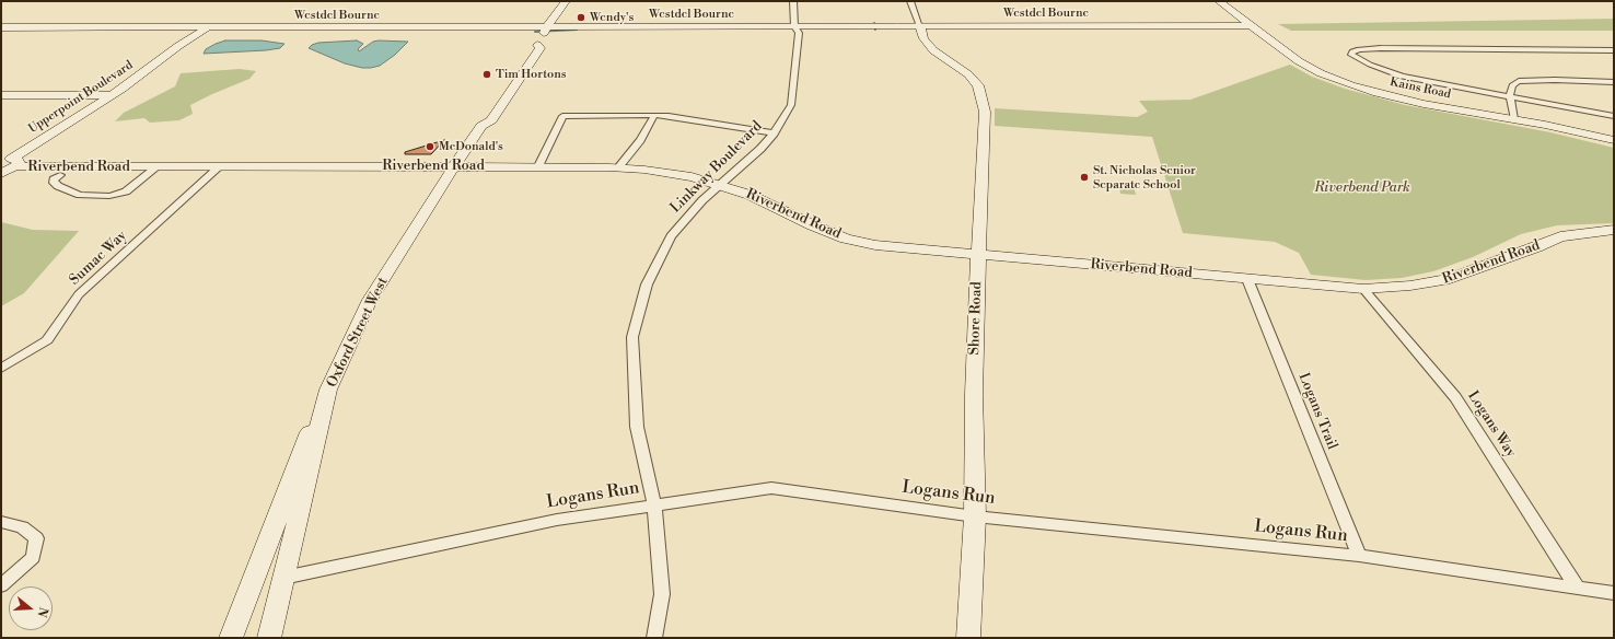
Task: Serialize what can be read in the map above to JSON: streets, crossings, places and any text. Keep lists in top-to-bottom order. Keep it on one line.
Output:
{"streets":{"street":["Westdel Bourne","Kains Road","Upperpoint Boulevard","Riverbend Road","Linkway Boulevard","Sumac Way","Shore Road","Oxford Street West","Logans Trail","Logans Way","Logans Run"]},"crossings":[["Westdel Bourne","Kains Road"],["Westdel Bourne","Upperpoint Boulevard"],["Westdel Bourne","Linkway Boulevard"],["Westdel Bourne","Shore Road"],["Westdel Bourne","Oxford Street West"],["Upperpoint Boulevard","Riverbend Road"],["Riverbend Road","Linkway Boulevard"],["Riverbend Road","Sumac Way"],["Riverbend Road","Shore Road"],["Riverbend Road","Oxford Street West"],["Riverbend Road","Logans Trail"],["Riverbend Road","Logans Way"],["Linkway Boulevard","Logans Run"],["Shore Road","Logans Run"],["Oxford Street West","Logans Run"],["Logans Trail","Logans Run"],["Logans Way","Logans Run"]],"parks":["Riverbend Park"],"places":["Wendy's","Tim Hortons","McDonald's","St. Nicholas Senior Separate School"],"north":"right"}
